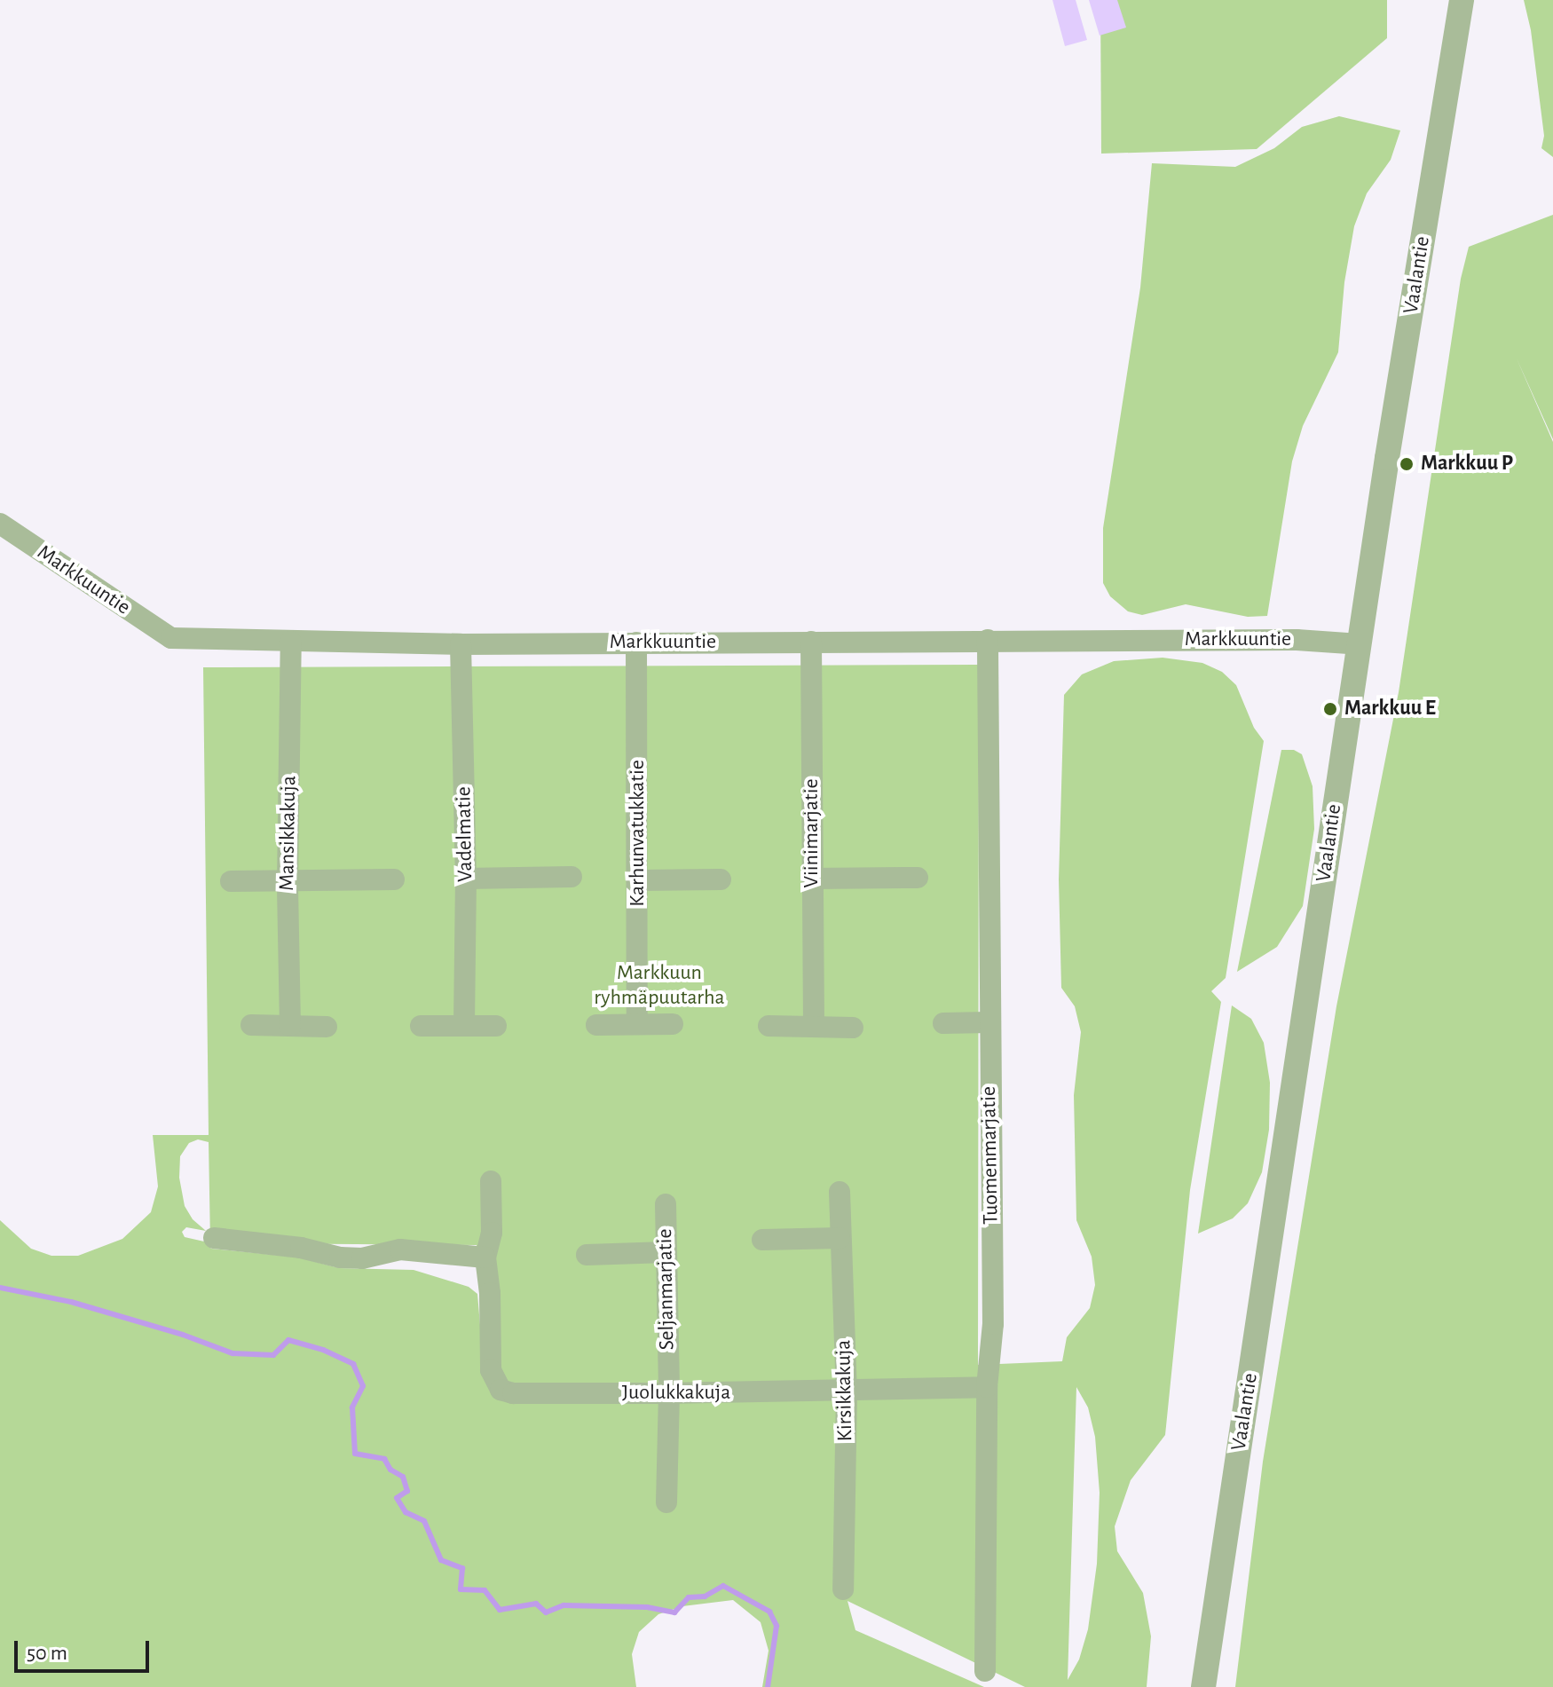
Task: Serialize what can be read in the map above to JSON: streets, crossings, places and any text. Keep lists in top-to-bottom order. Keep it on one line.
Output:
{"streets":{"street":["Vaalantie","Markkuuntie","Mansikkakuja","Karhunvatukkatie","Viinimarjatie","Vadelmatie","Tuomenmarjatie","Seljanmarjatie","Kirsikkakuja","Juolukkakuja"]},"crossings":[["Vaalantie","Markkuuntie"],["Markkuuntie","Mansikkakuja"],["Markkuuntie","Karhunvatukkatie"],["Markkuuntie","Viinimarjatie"],["Markkuuntie","Vadelmatie"],["Markkuuntie","Tuomenmarjatie"],["Tuomenmarjatie","Juolukkakuja"],["Seljanmarjatie","Juolukkakuja"],["Kirsikkakuja","Juolukkakuja"]],"parks":["Markkuun ryhmäpuutarha"],"places":["Markkuu P","Markkuu E"],"scale_bar":"50 m"}
